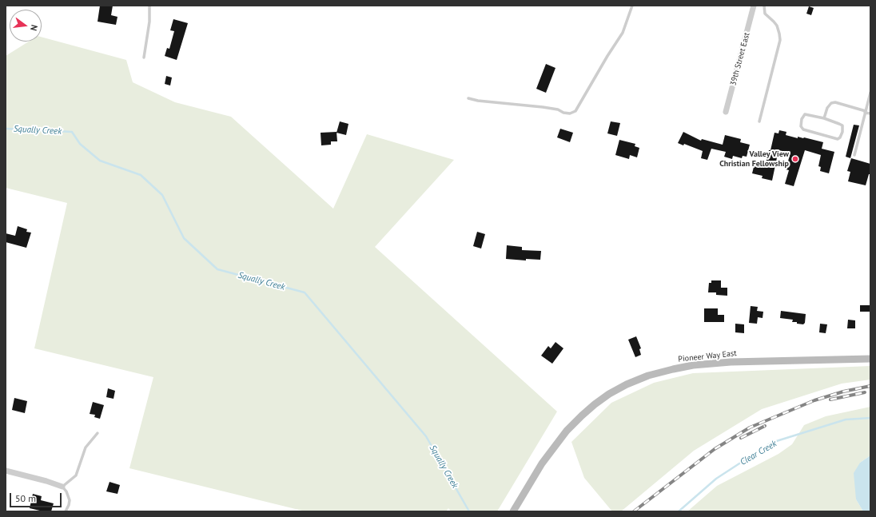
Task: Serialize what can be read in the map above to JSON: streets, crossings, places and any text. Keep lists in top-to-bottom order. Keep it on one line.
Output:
{"streets":{"main road":["Pioneer Way East"],"street":["39th Street East"]},"water":["Squally Creek","Clear Creek"],"places":["Valley View Christian Fellowship"],"scale_bar":"50 m","north":"right"}
